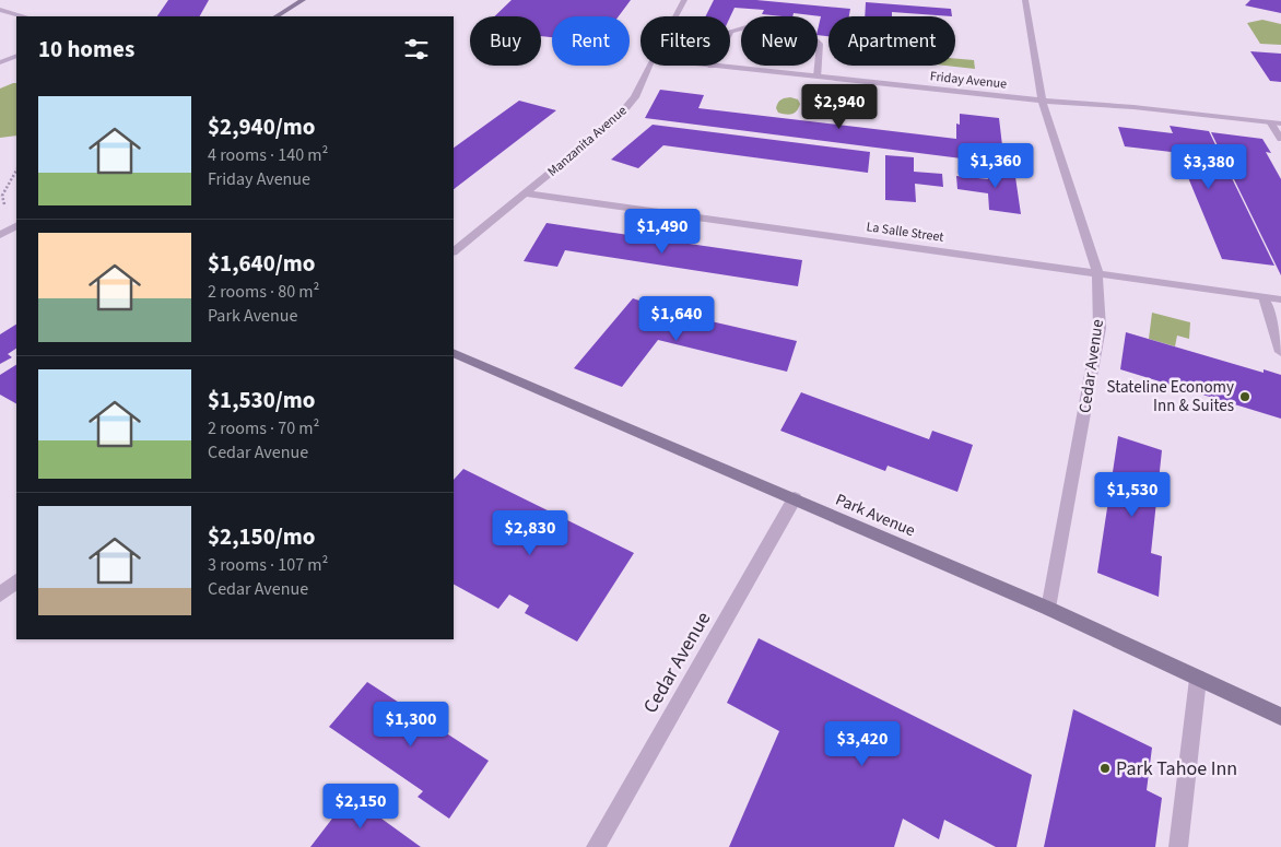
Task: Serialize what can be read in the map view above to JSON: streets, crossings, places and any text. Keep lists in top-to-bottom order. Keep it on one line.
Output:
{"streets":{"street":["Friday Avenue","Manzanita Avenue","La Salle Street","Cedar Avenue","Park Avenue"]},"crossings":[["Friday Avenue","Cedar Avenue"],["Manzanita Avenue","La Salle Street"],["La Salle Street","Cedar Avenue"],["Cedar Avenue","Park Avenue"]],"places":["Stateline Economy Inn & Suites","Park Tahoe Inn"],"page":{"chip":["Buy","Rent","Filters","New","Apartment"],"heading":"10 homes","list":[{"name":"$2,940/mo","note":"4 rooms · 140 m² · Friday Avenue"},{"name":"$1,640/mo","note":"2 rooms · 80 m² · Park Avenue"},{"name":"$1,530/mo","note":"2 rooms · 70 m² · Cedar Avenue"},{"name":"$2,150/mo","note":"3 rooms · 107 m² · Cedar Avenue"}],"price":["$2,940","$1,360","$3,380","$1,490","$1,640","$1,530","$2,830","$1,300","$3,420","$2,150"]}}
